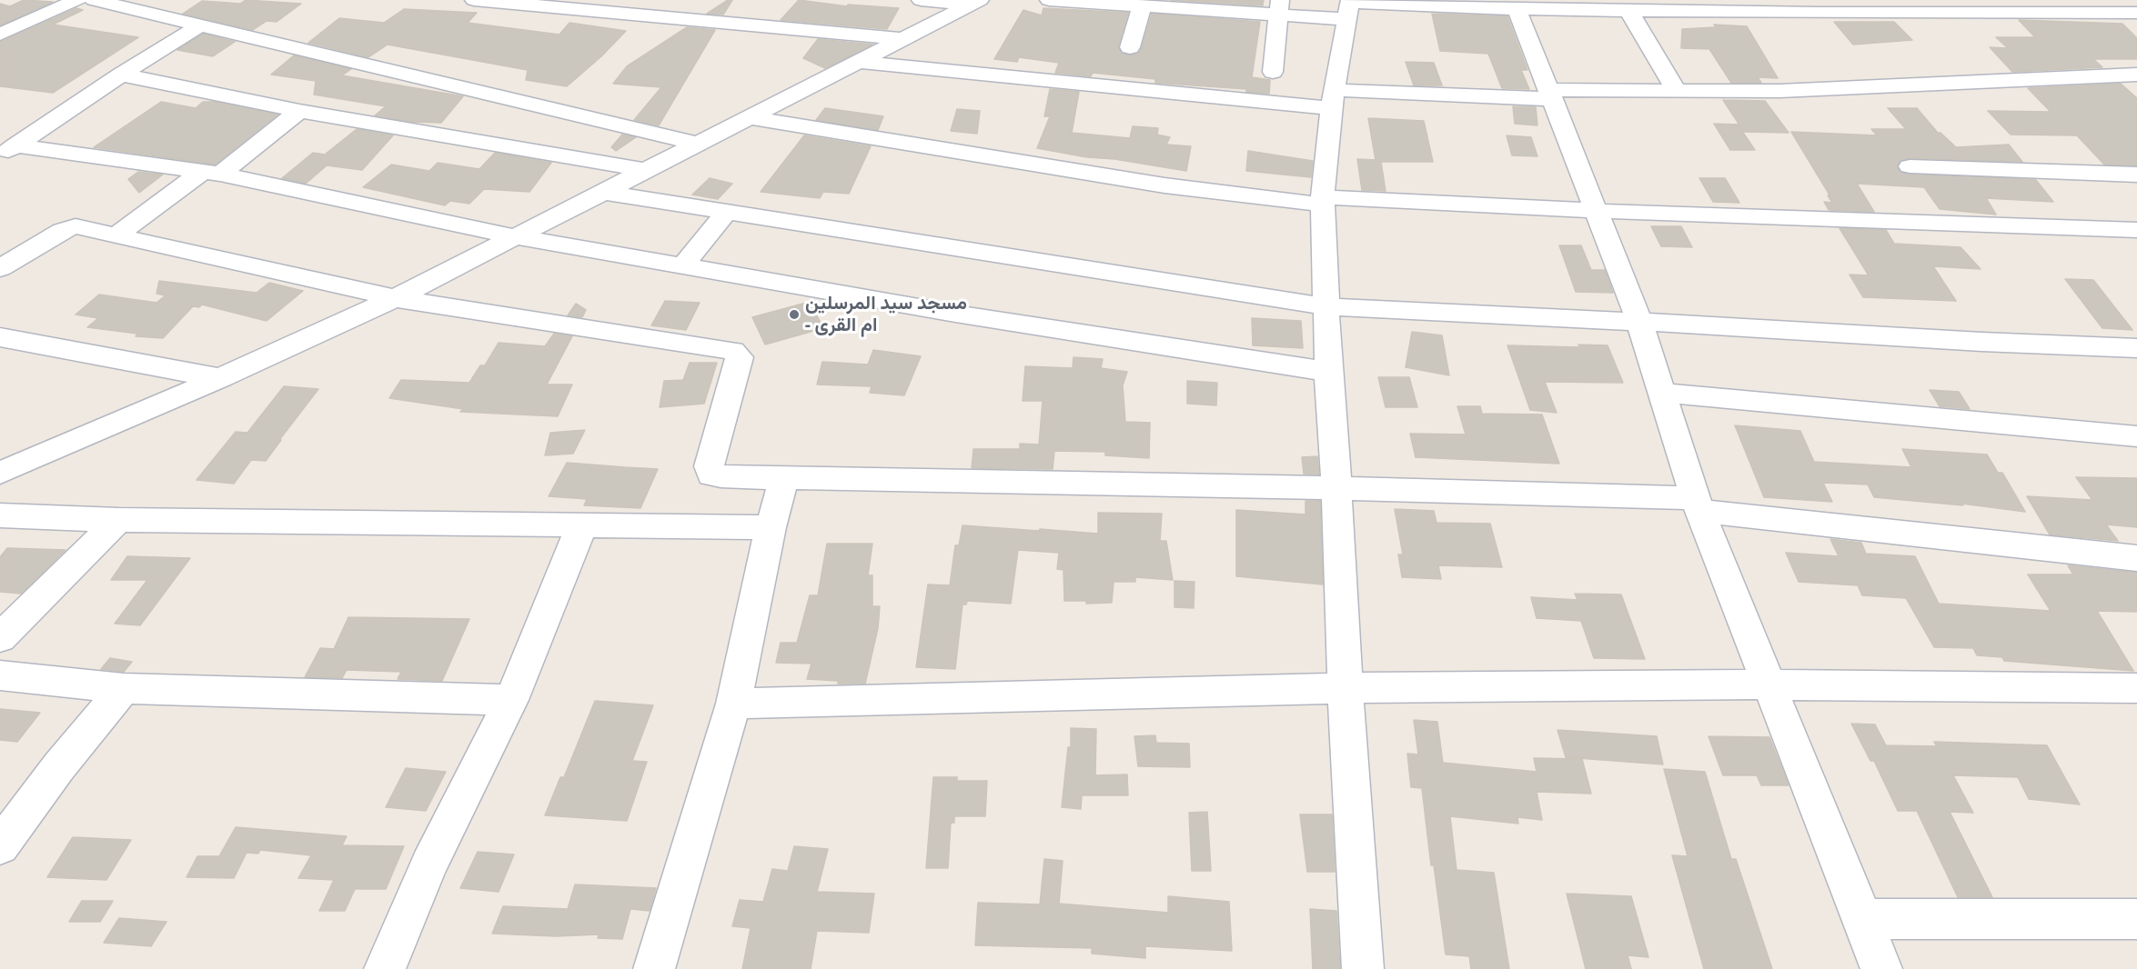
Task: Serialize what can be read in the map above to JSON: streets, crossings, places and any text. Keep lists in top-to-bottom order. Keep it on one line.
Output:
{"places":["مسجد سيد المرسلين - ام القرى"]}
